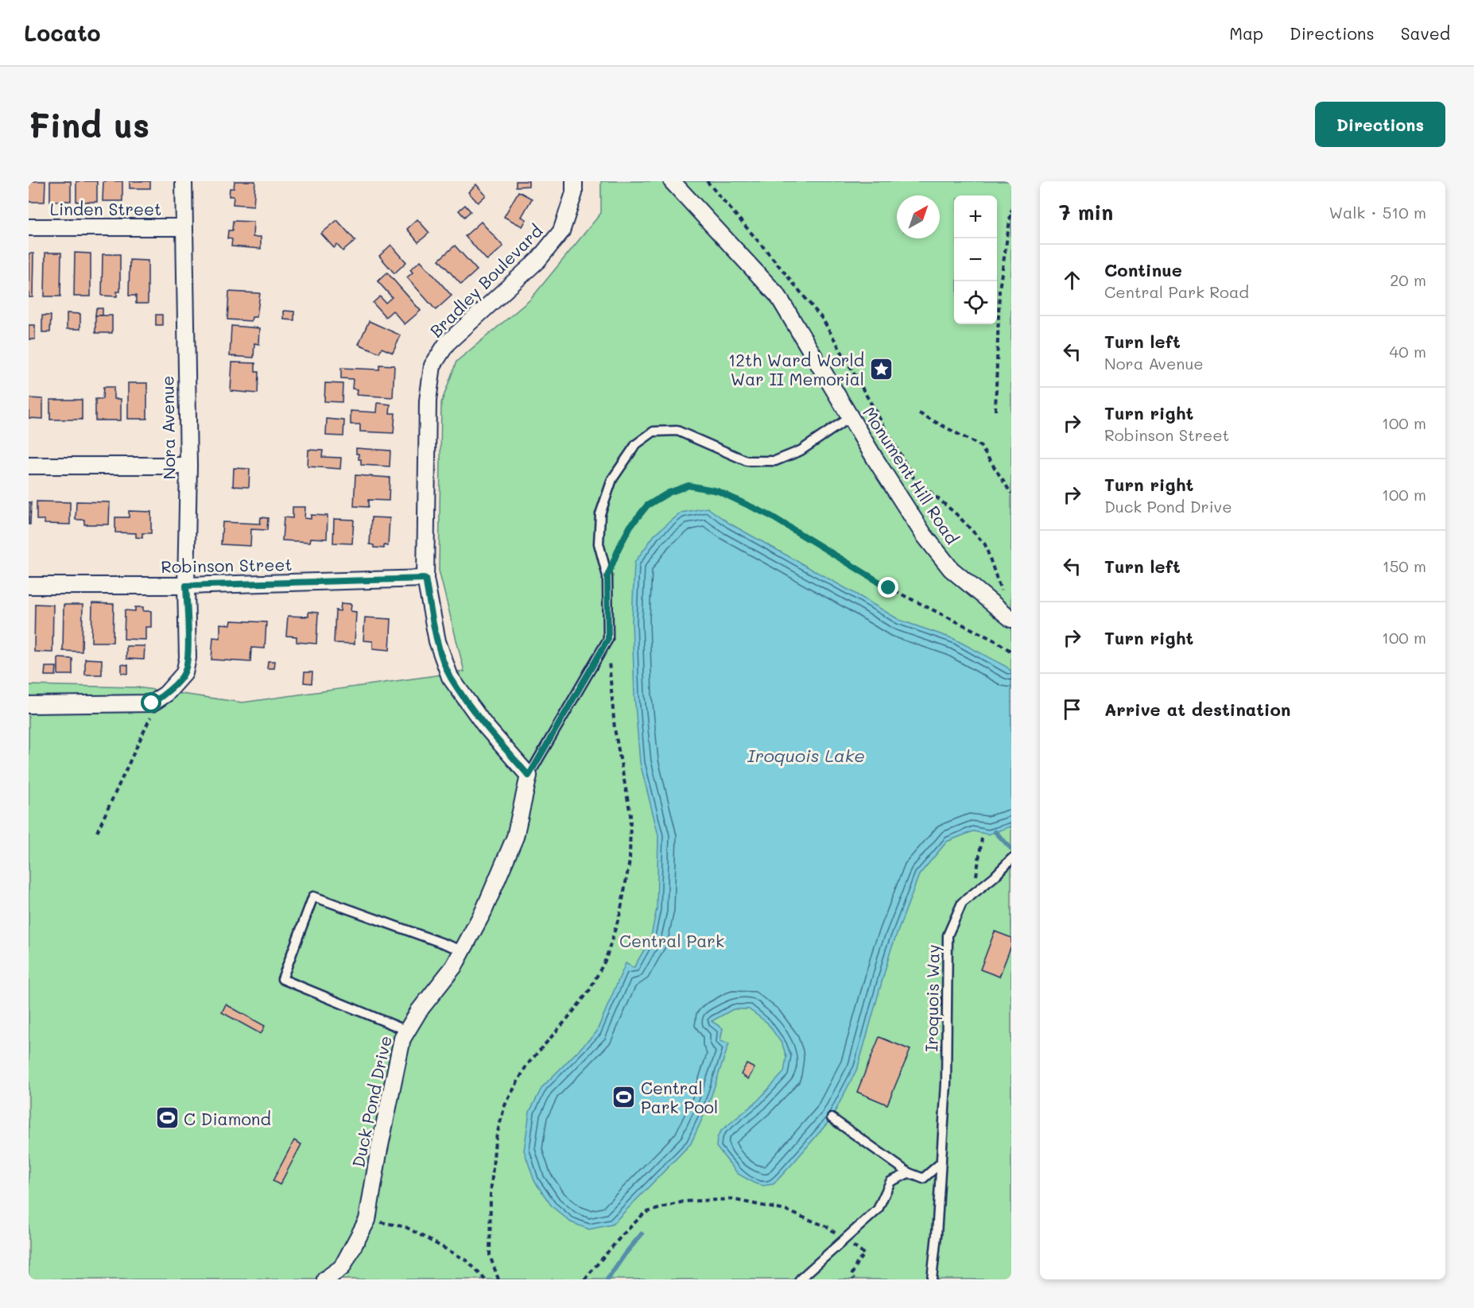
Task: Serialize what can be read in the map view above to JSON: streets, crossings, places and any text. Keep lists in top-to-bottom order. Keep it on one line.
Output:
{"streets":{"street":["Linden Street","Bradley Boulevard","Nora Avenue","Monument Hill Road","Robinson Street","Duck Pond Drive"],"lane":["Iroquois Way"]},"crossings":[["Linden Street","Nora Avenue"],["Bradley Boulevard","Robinson Street"],["Nora Avenue","Robinson Street"]],"water":["Iroquois Lake"],"parks":["Central Park"],"places":{"place":["12th Ward World War II Memorial"],"sports":["Central Park Pool","C Diamond"]},"north":"top right","page":{"header":"Locato","nav":["Map","Directions","Saved"],"buttons":"Directions","title":"Find us","heading":["7 min","Walk · 510 m"],"map_buttons":["+","−"],"list":[["Continue","Central Park Road","20 m"],["Turn left","Nora Avenue","40 m"],["Turn right","Robinson Street","100 m"],["Turn right","Duck Pond Drive","100 m"],["Turn left","150 m"],["Turn right","100 m"],"Arrive at destination"]}}
